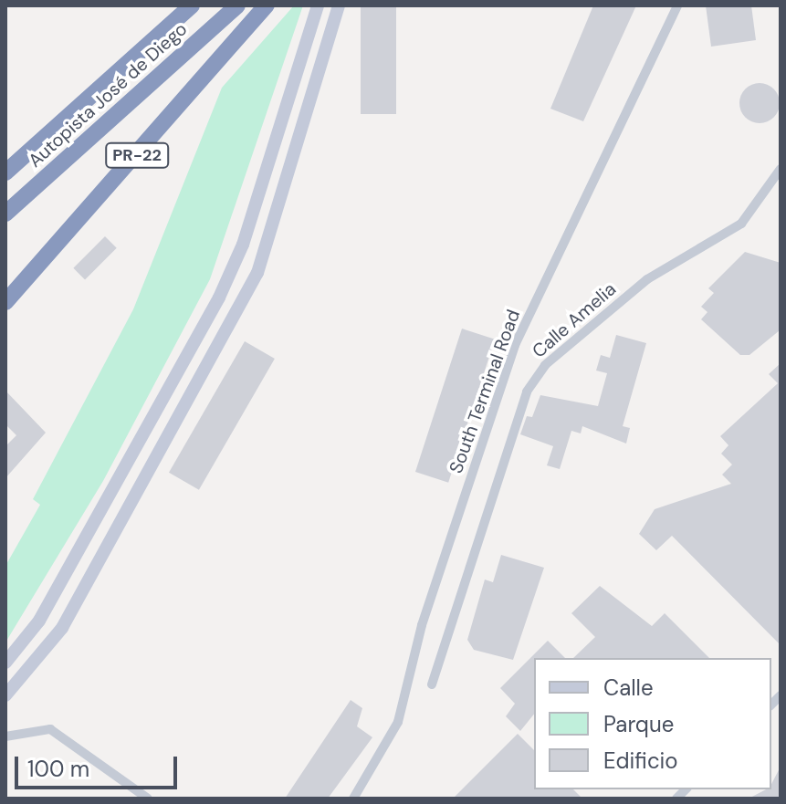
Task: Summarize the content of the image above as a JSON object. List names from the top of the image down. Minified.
{"streets":{"highway":["Autopista José de Diego","PR-22"],"street":["Calle Amelia","South Terminal Road"]},"legend":["Calle","Parque","Edificio"],"scale_bar":"100 m"}
